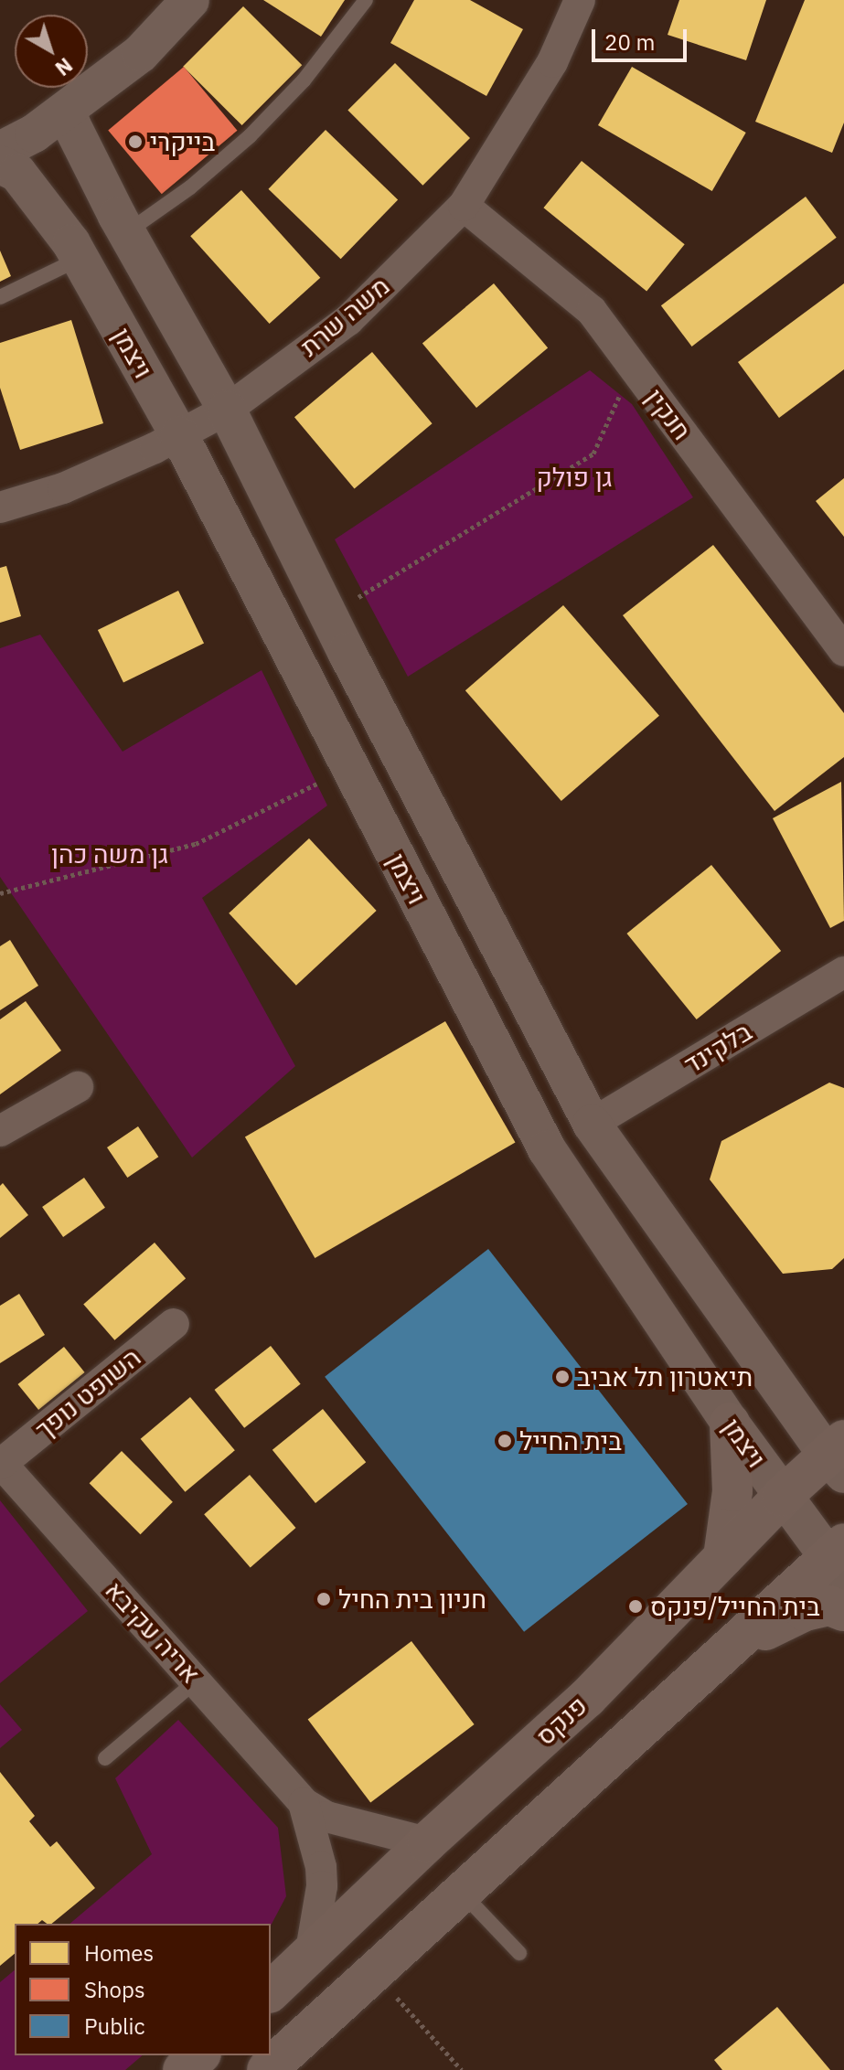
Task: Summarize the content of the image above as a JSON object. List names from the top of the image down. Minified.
{"streets":{"main road":["פנקס"],"street":["משה שרת","ויצמן","חנקין","בלקינד","השופט נופך","אריה עקיבא"]},"crossings":[["משה שרת","ויצמן"],["משה שרת","חנקין"],["ויצמן","בלקינד"],["ויצמן","פנקס"],["השופט נופך","אריה עקיבא"],["אריה עקיבא","פנקס"]],"parks":["גן פולק","גן משה כהן"],"places":["בייקרי","תיאטרון תל אביב","בית החייל","חניון בית החיל","בית החייל/פנקס"],"legend":["Homes","Shops","Public"],"scale_bar":"20 m","north":"bottom right"}
